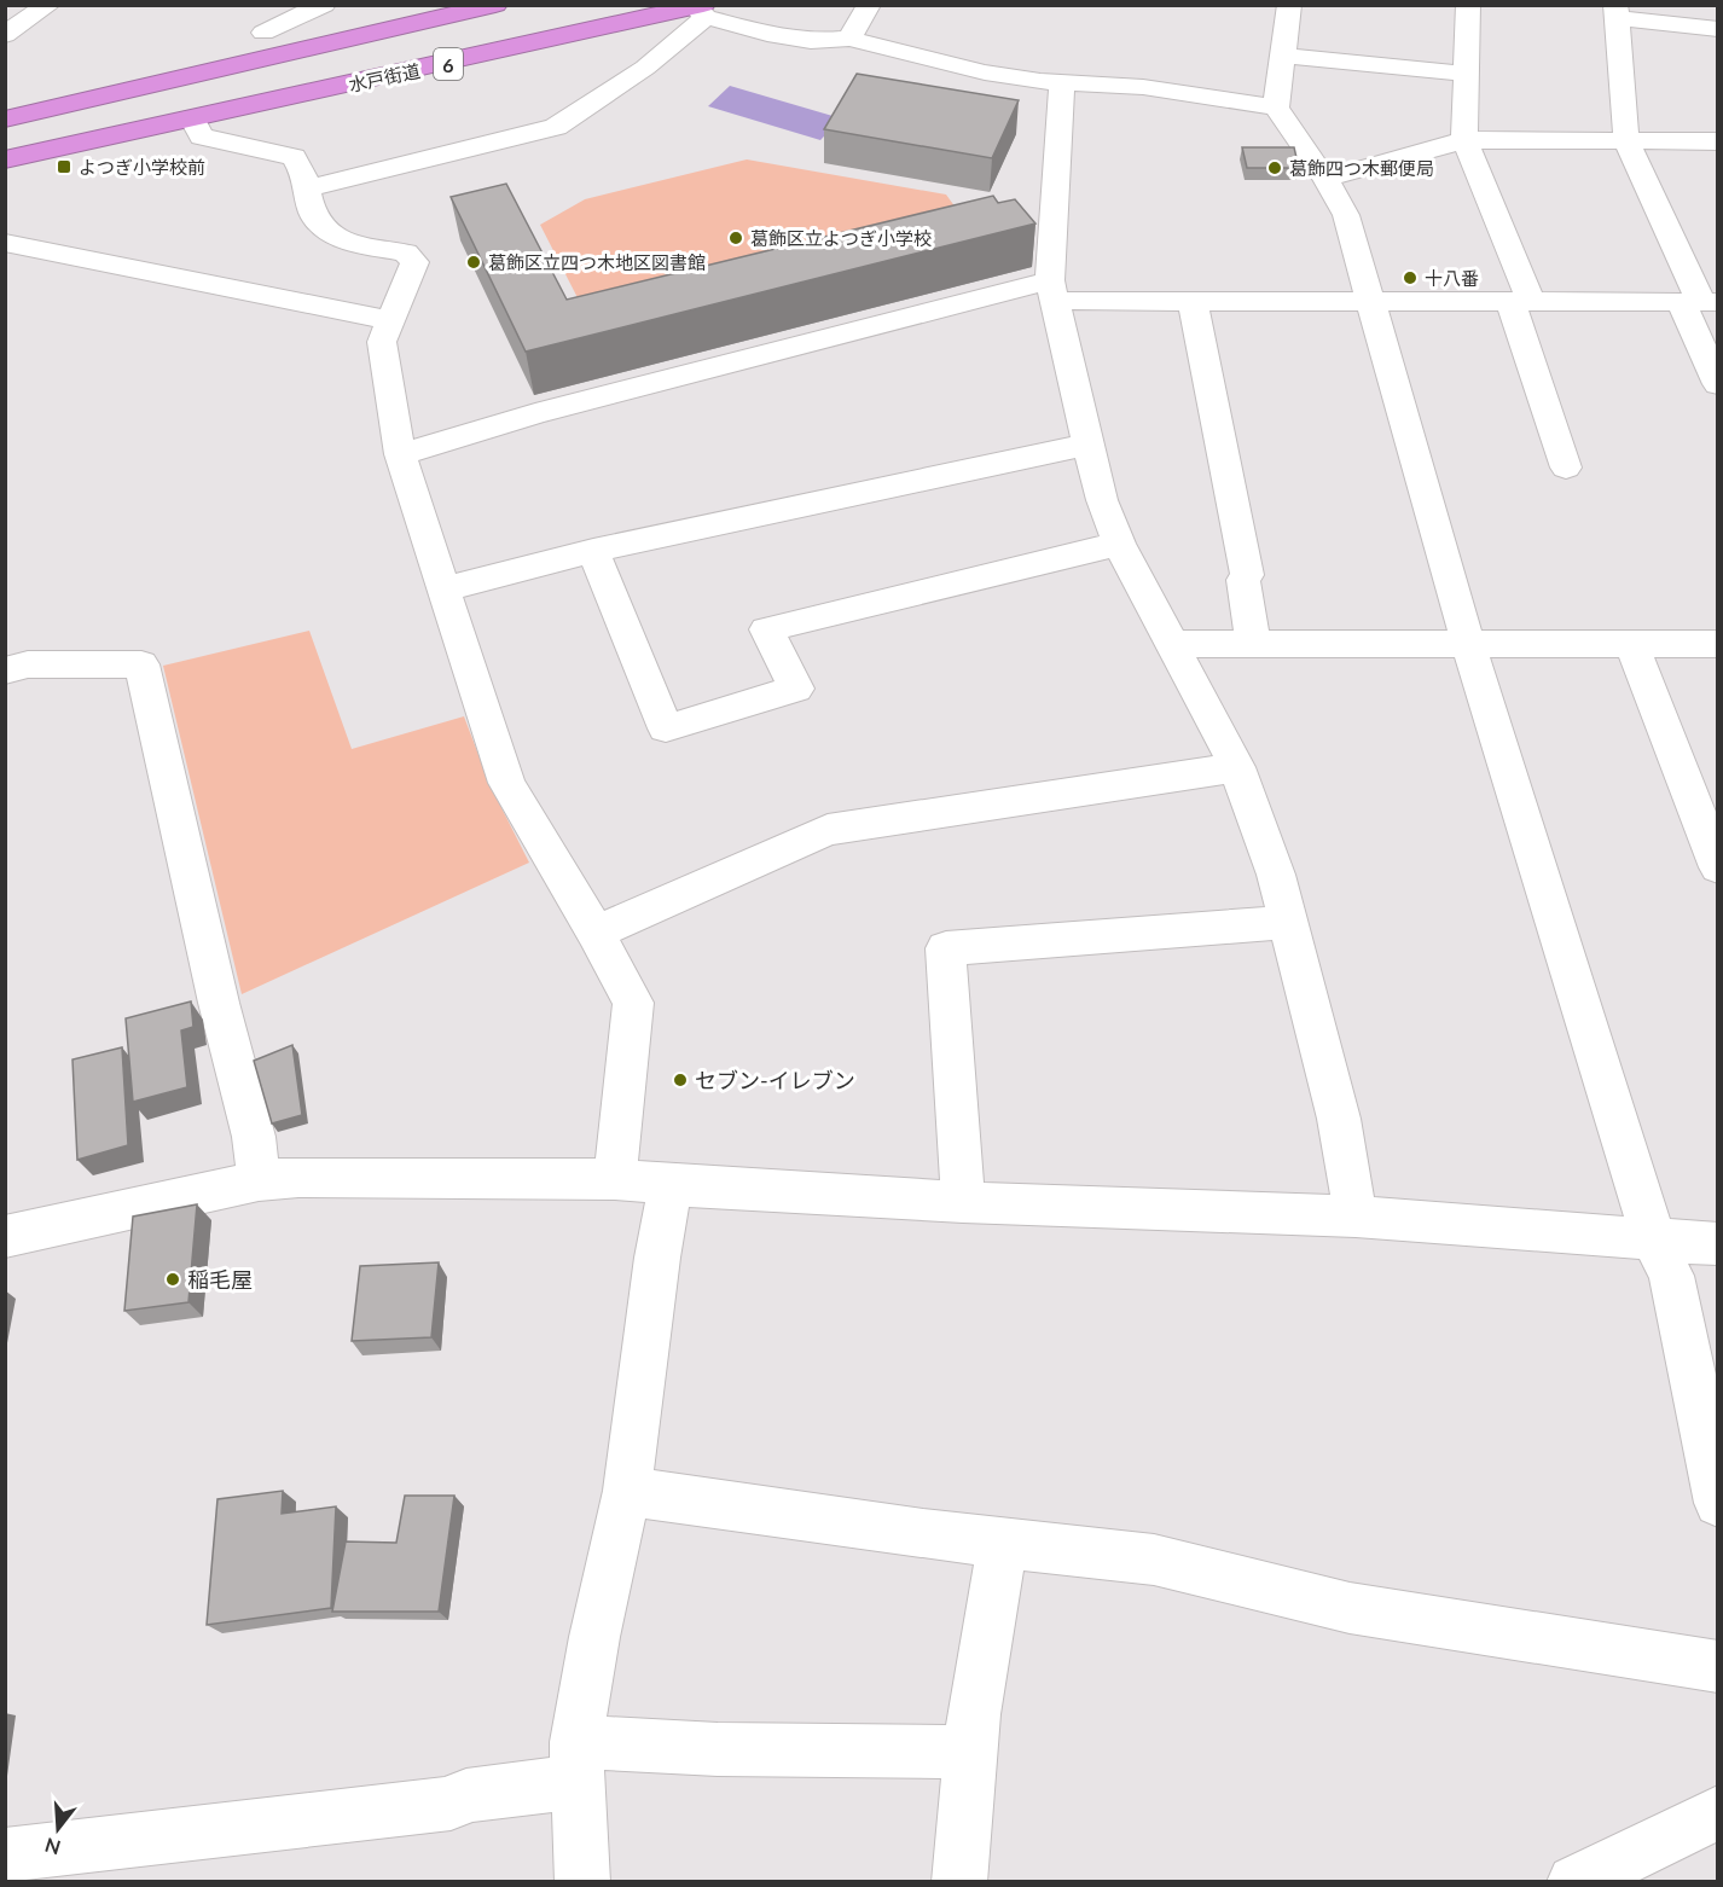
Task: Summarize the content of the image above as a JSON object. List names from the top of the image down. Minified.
{"streets":{"highway":["6","水戸街道"]},"places":{"transit":["よつぎ小学校前"],"other":["葛飾四つ木郵便局","葛飾区立よつぎ小学校","葛飾区立四つ木地区図書館","十八番","セブン-イレブン","稲毛屋"]},"north":"bottom"}
